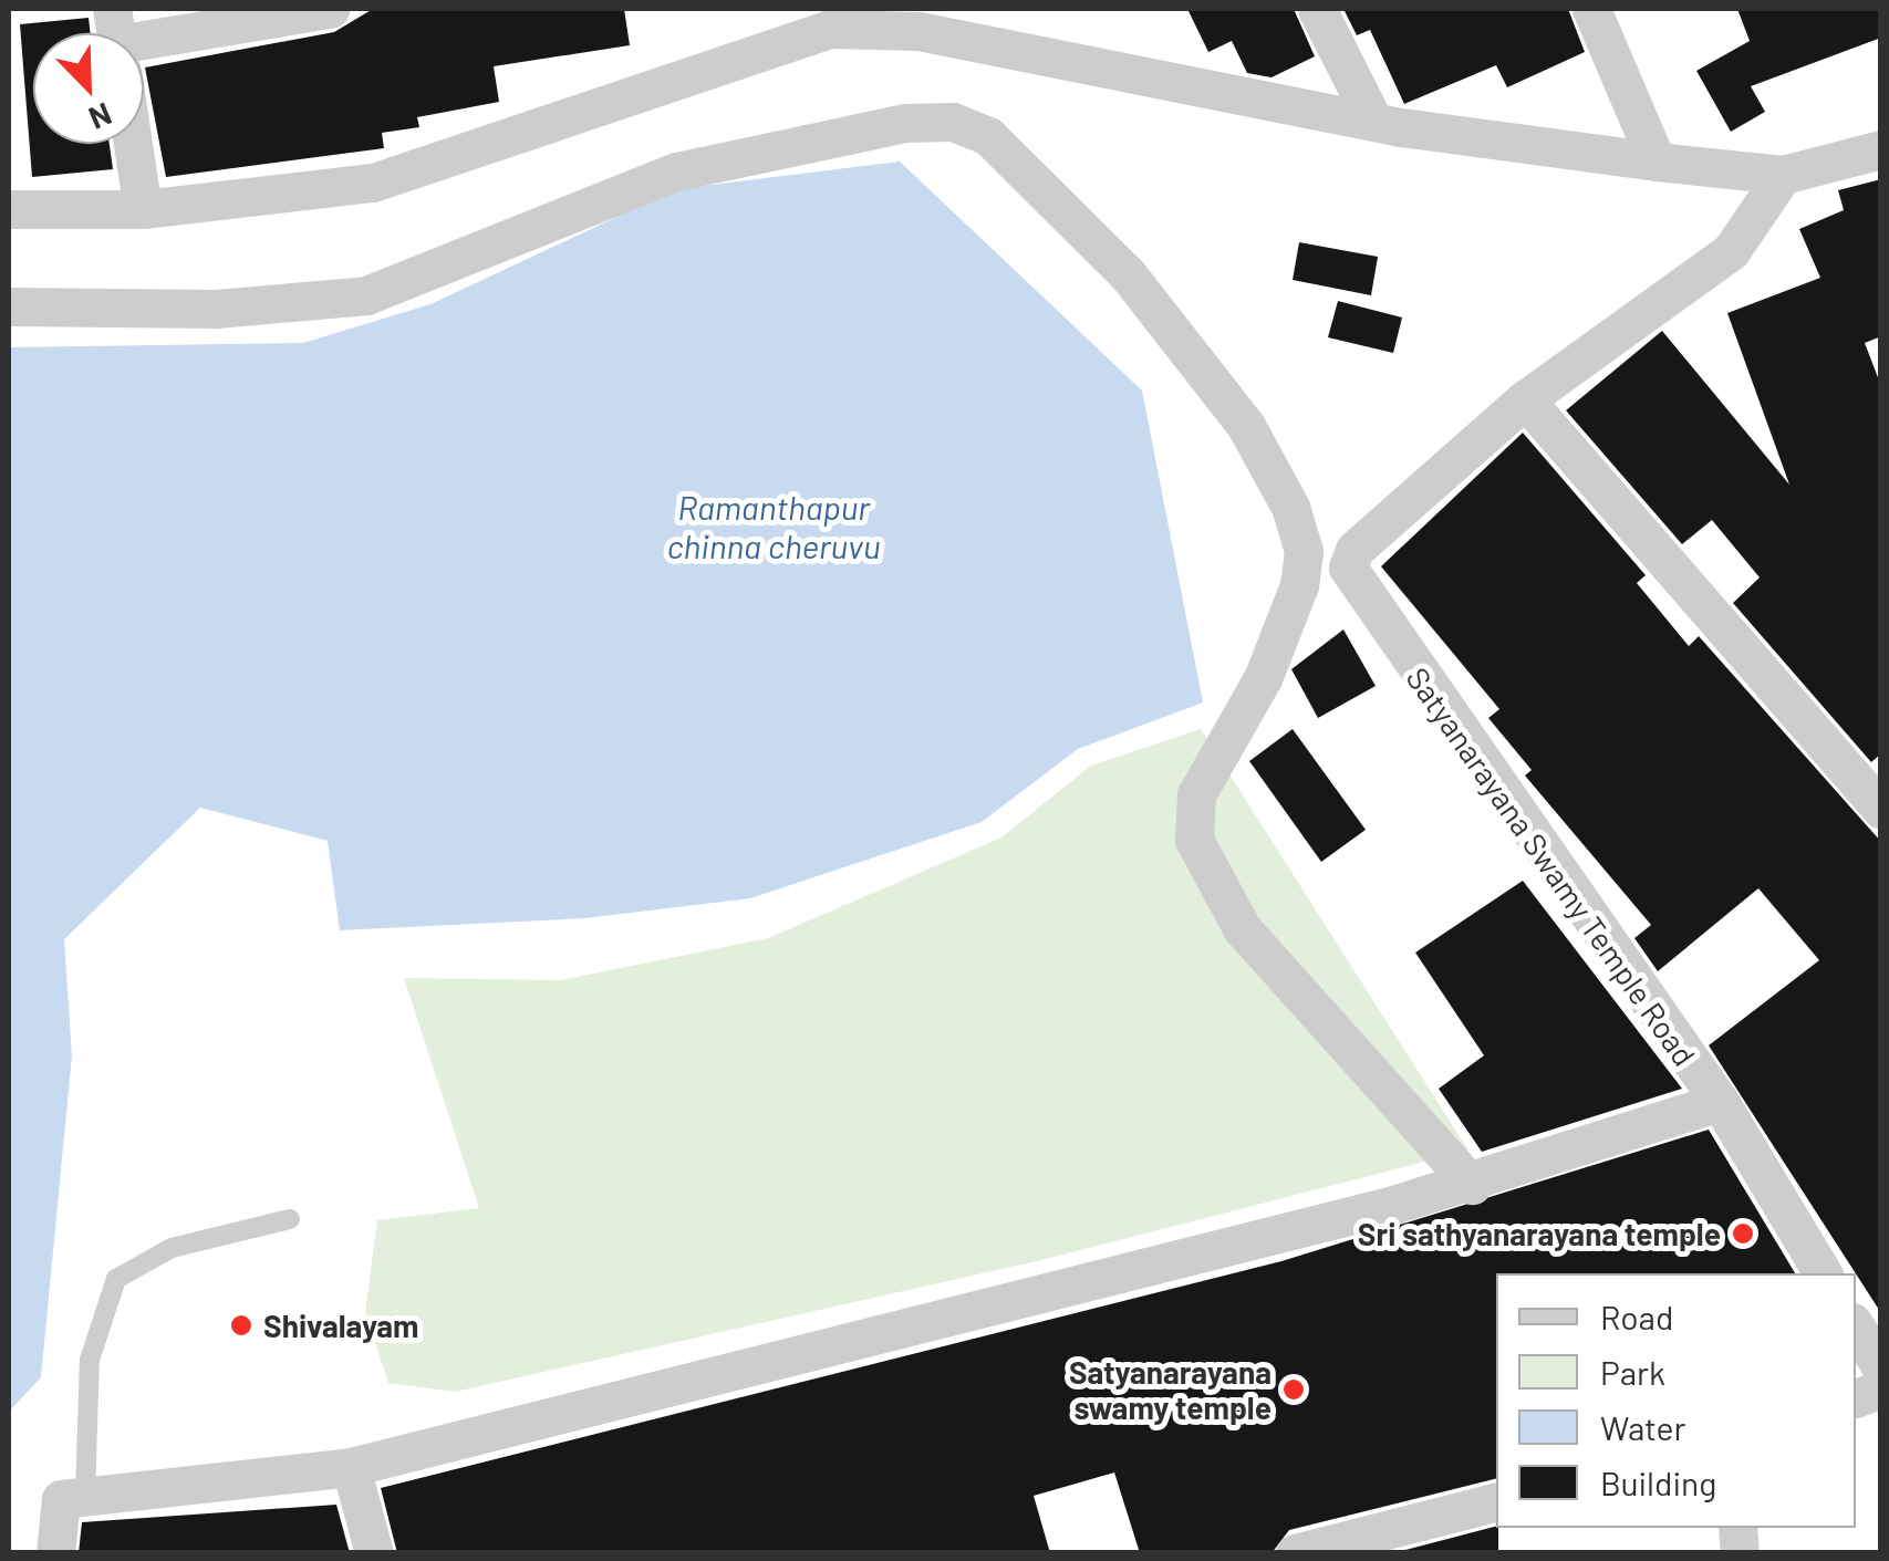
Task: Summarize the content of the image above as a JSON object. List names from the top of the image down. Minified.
{"streets":{"street":["Satyanarayana Swamy Temple Road"]},"water":["Ramanthapur chinna cheruvu"],"places":["Sri sathyanarayana temple","Shivalayam","Satyanarayana swamy temple"],"legend":["Road","Park","Water","Building"],"north":"bottom right"}
